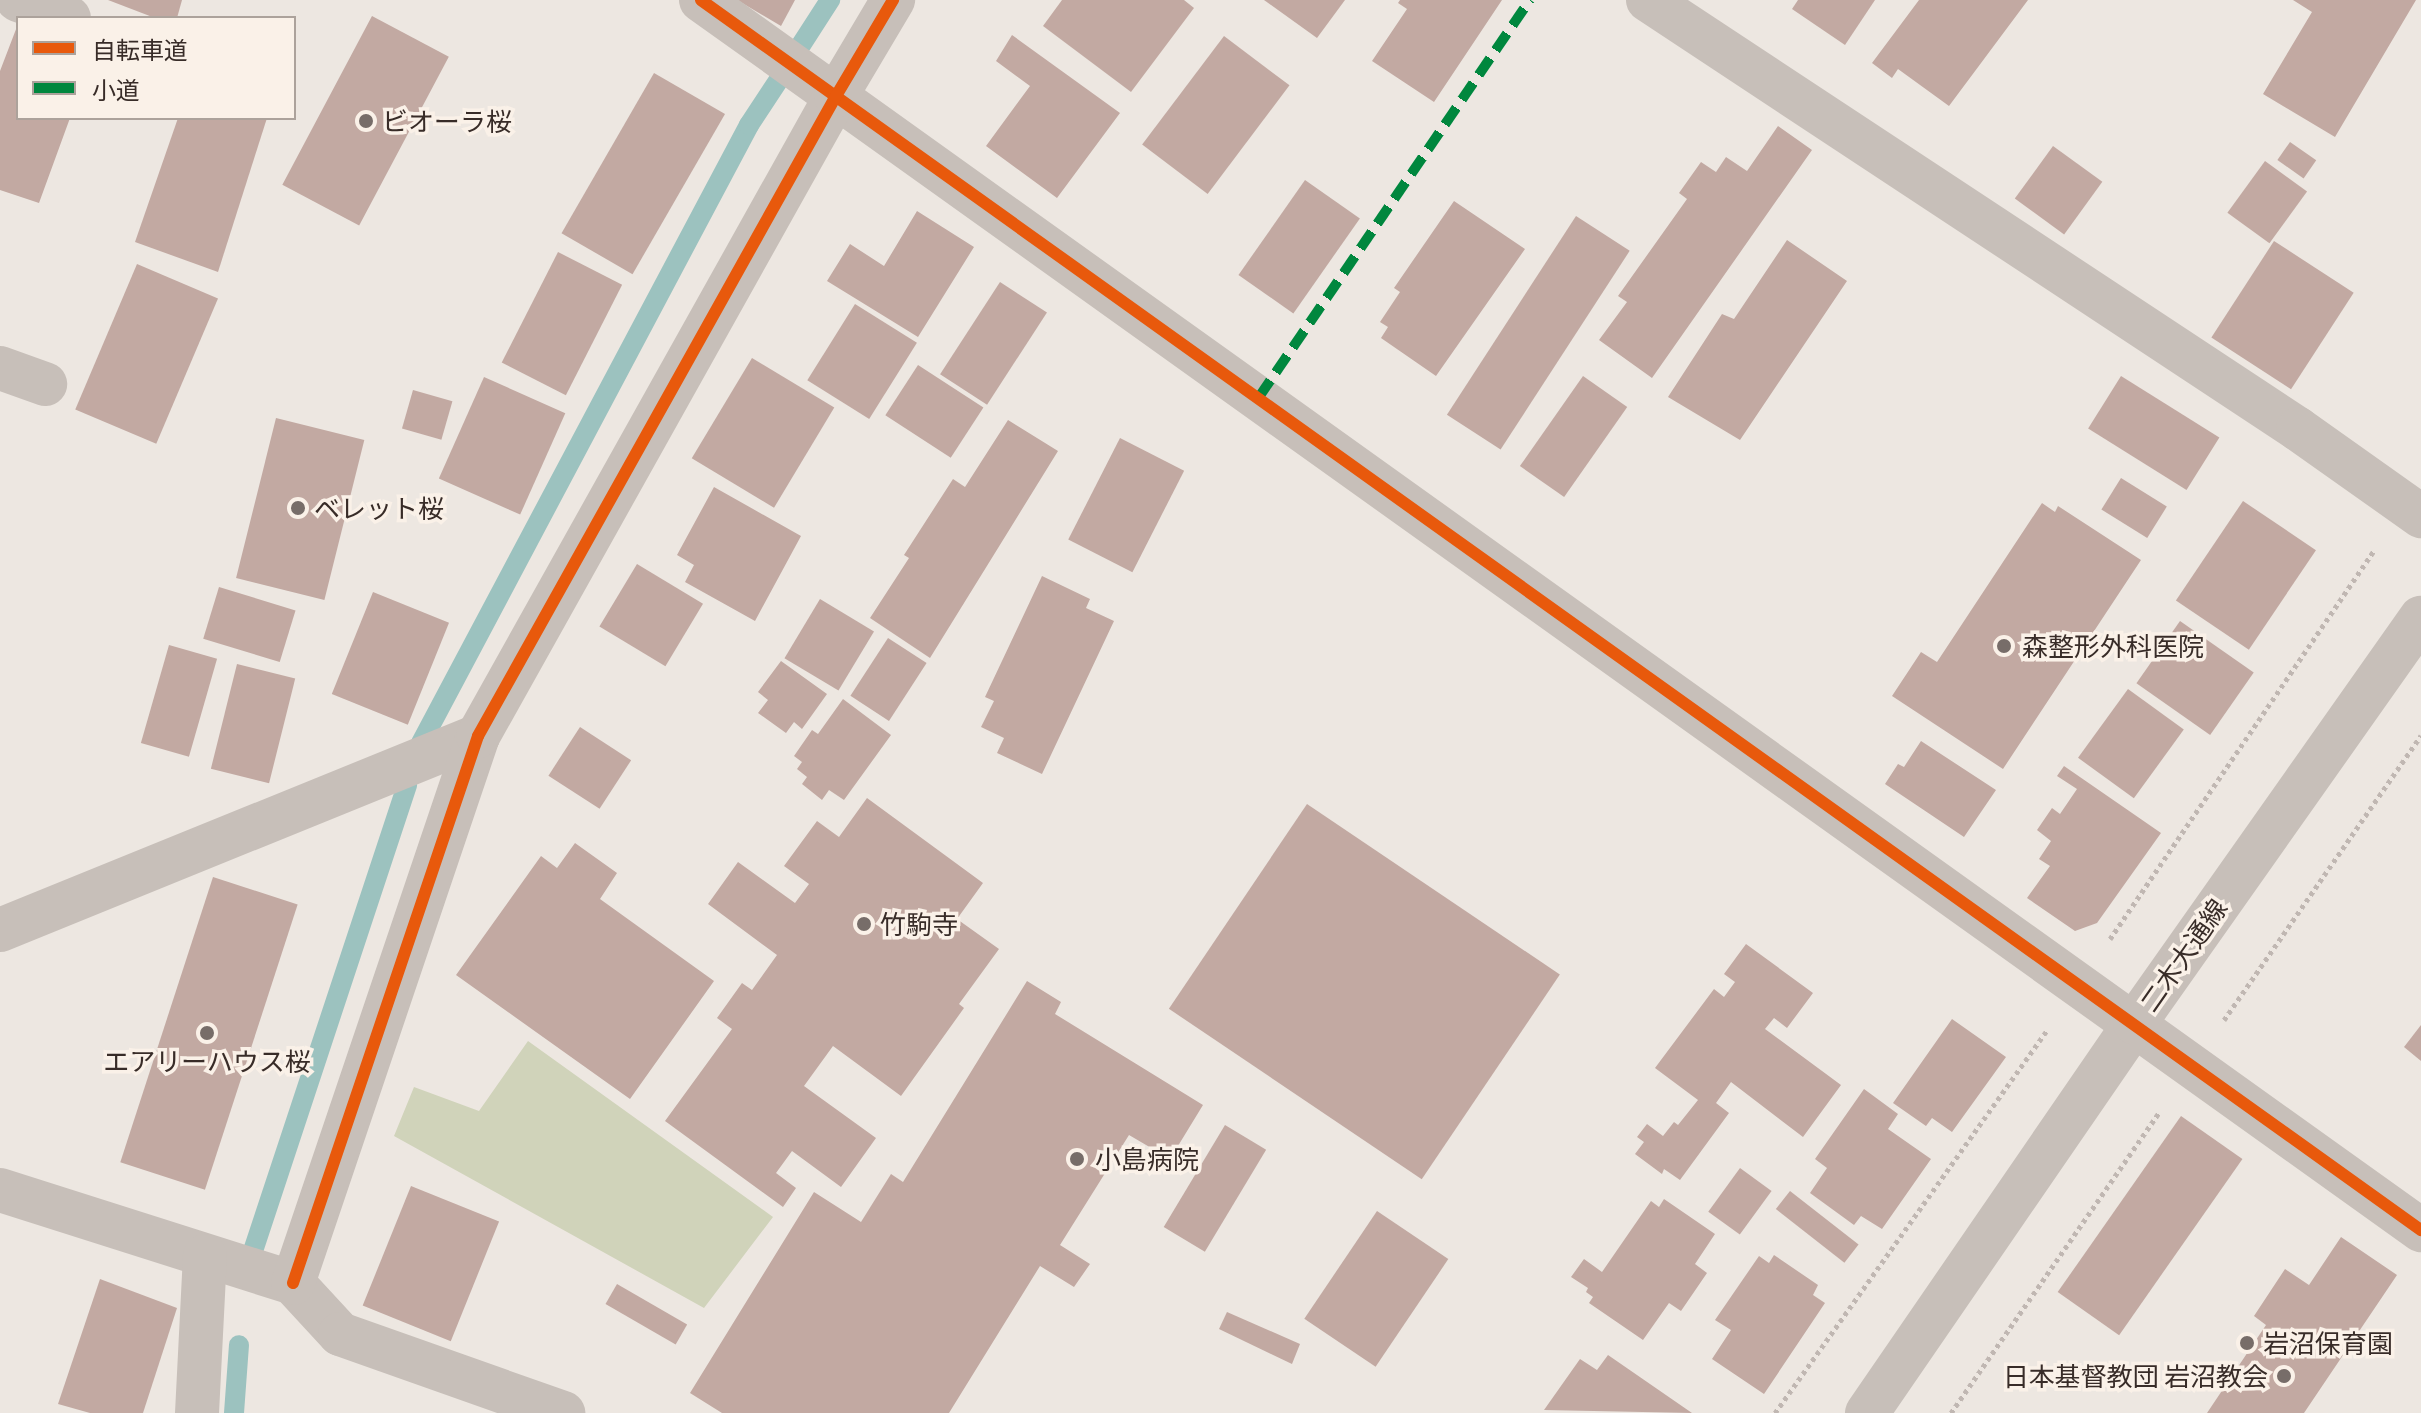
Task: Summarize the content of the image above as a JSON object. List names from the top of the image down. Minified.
{"streets":{"street":["二木大通線"]},"places":["ビオーラ桜","ベレット桜","森整形外科医院","竹駒寺","エアリーハウス桜","小島病院","岩沼保育園","日本基督教団 岩沼教会"],"legend":["自転車道","小道"]}
